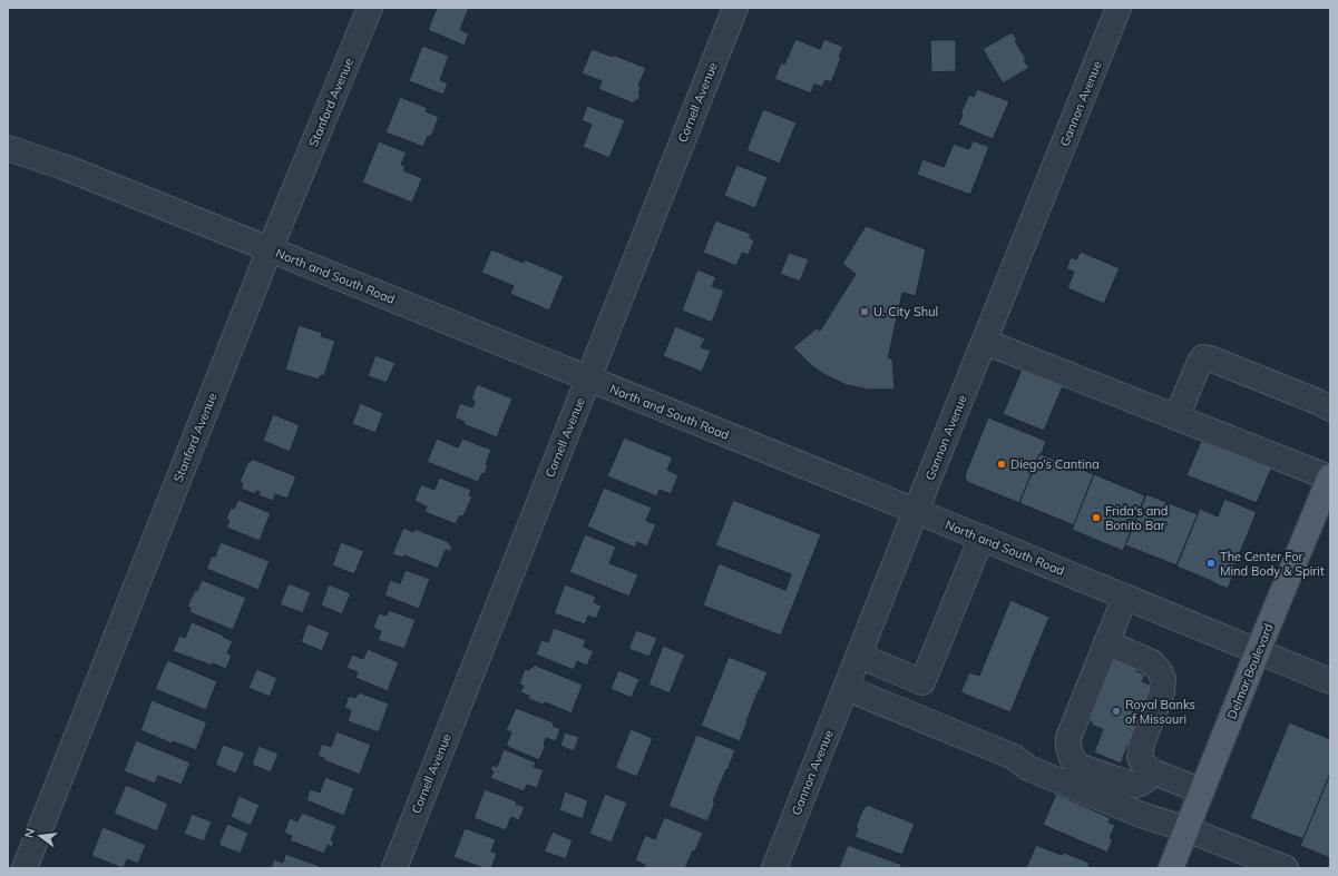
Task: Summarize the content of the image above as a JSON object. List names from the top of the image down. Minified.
{"streets":{"main road":["Delmar Boulevard"],"street":["Stanford Avenue","Cornell Avenue","Gannon Avenue","North and South Road"]},"crossings":[["Stanford Avenue","North and South Road"],["Cornell Avenue","North and South Road"],["Gannon Avenue","North and South Road"],["North and South Road","Delmar Boulevard"]],"places":["U. City Shul","Diego’s Cantina","Frida's and Bonito Bar","The Center For Mind Body & Spirit","Royal Banks of Missouri"],"north":"left"}
